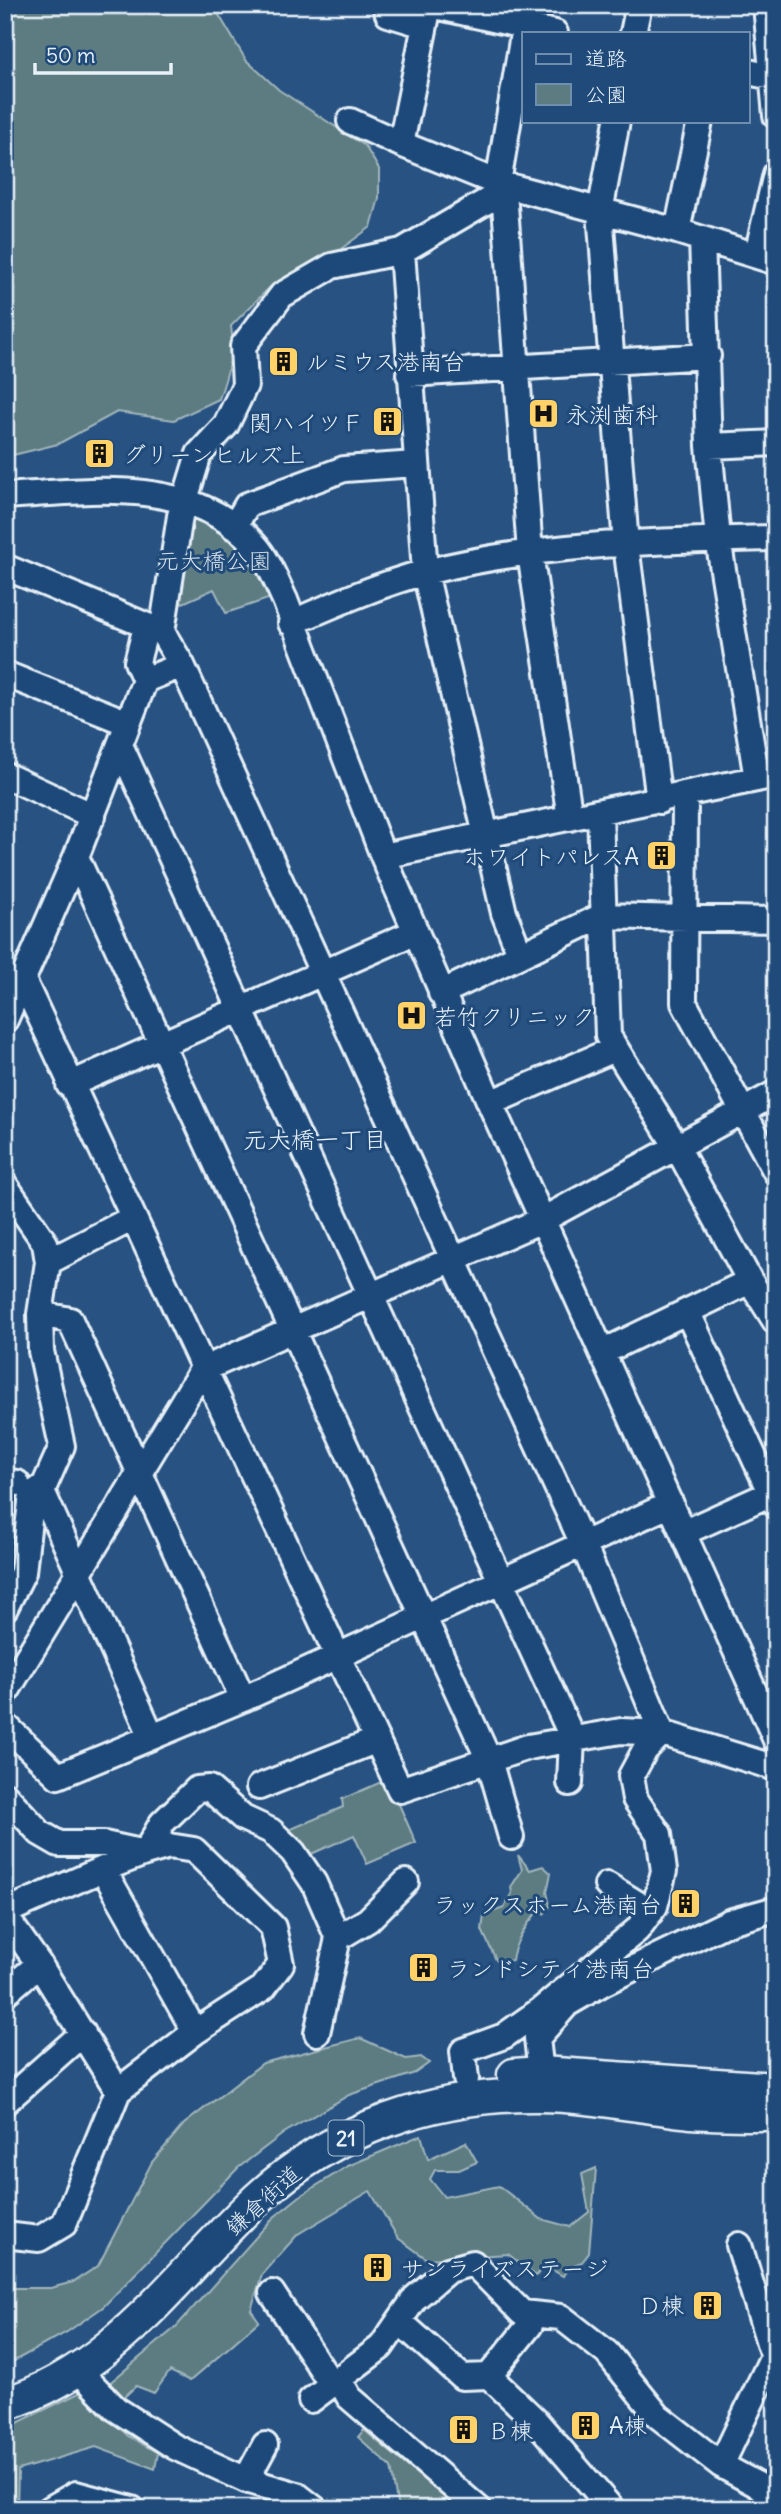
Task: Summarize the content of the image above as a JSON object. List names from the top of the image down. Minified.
{"streets":{"main road":["21","鎌倉街道"]},"districts":["元大橋一丁目"],"parks":["元大橋公園"],"places":{"building":["ルミウス港南台","関ハイツＦ","グリーンヒルズ上","ホワイトパレスA","ラックスホーム港南台","ランドシティ港南台","サンライズステージ","Ｄ棟","A棟","Ｂ棟"],"hospital":["永渕歯科","若竹クリニック"]},"legend":["道路","公園"],"scale_bar":"50 m"}
